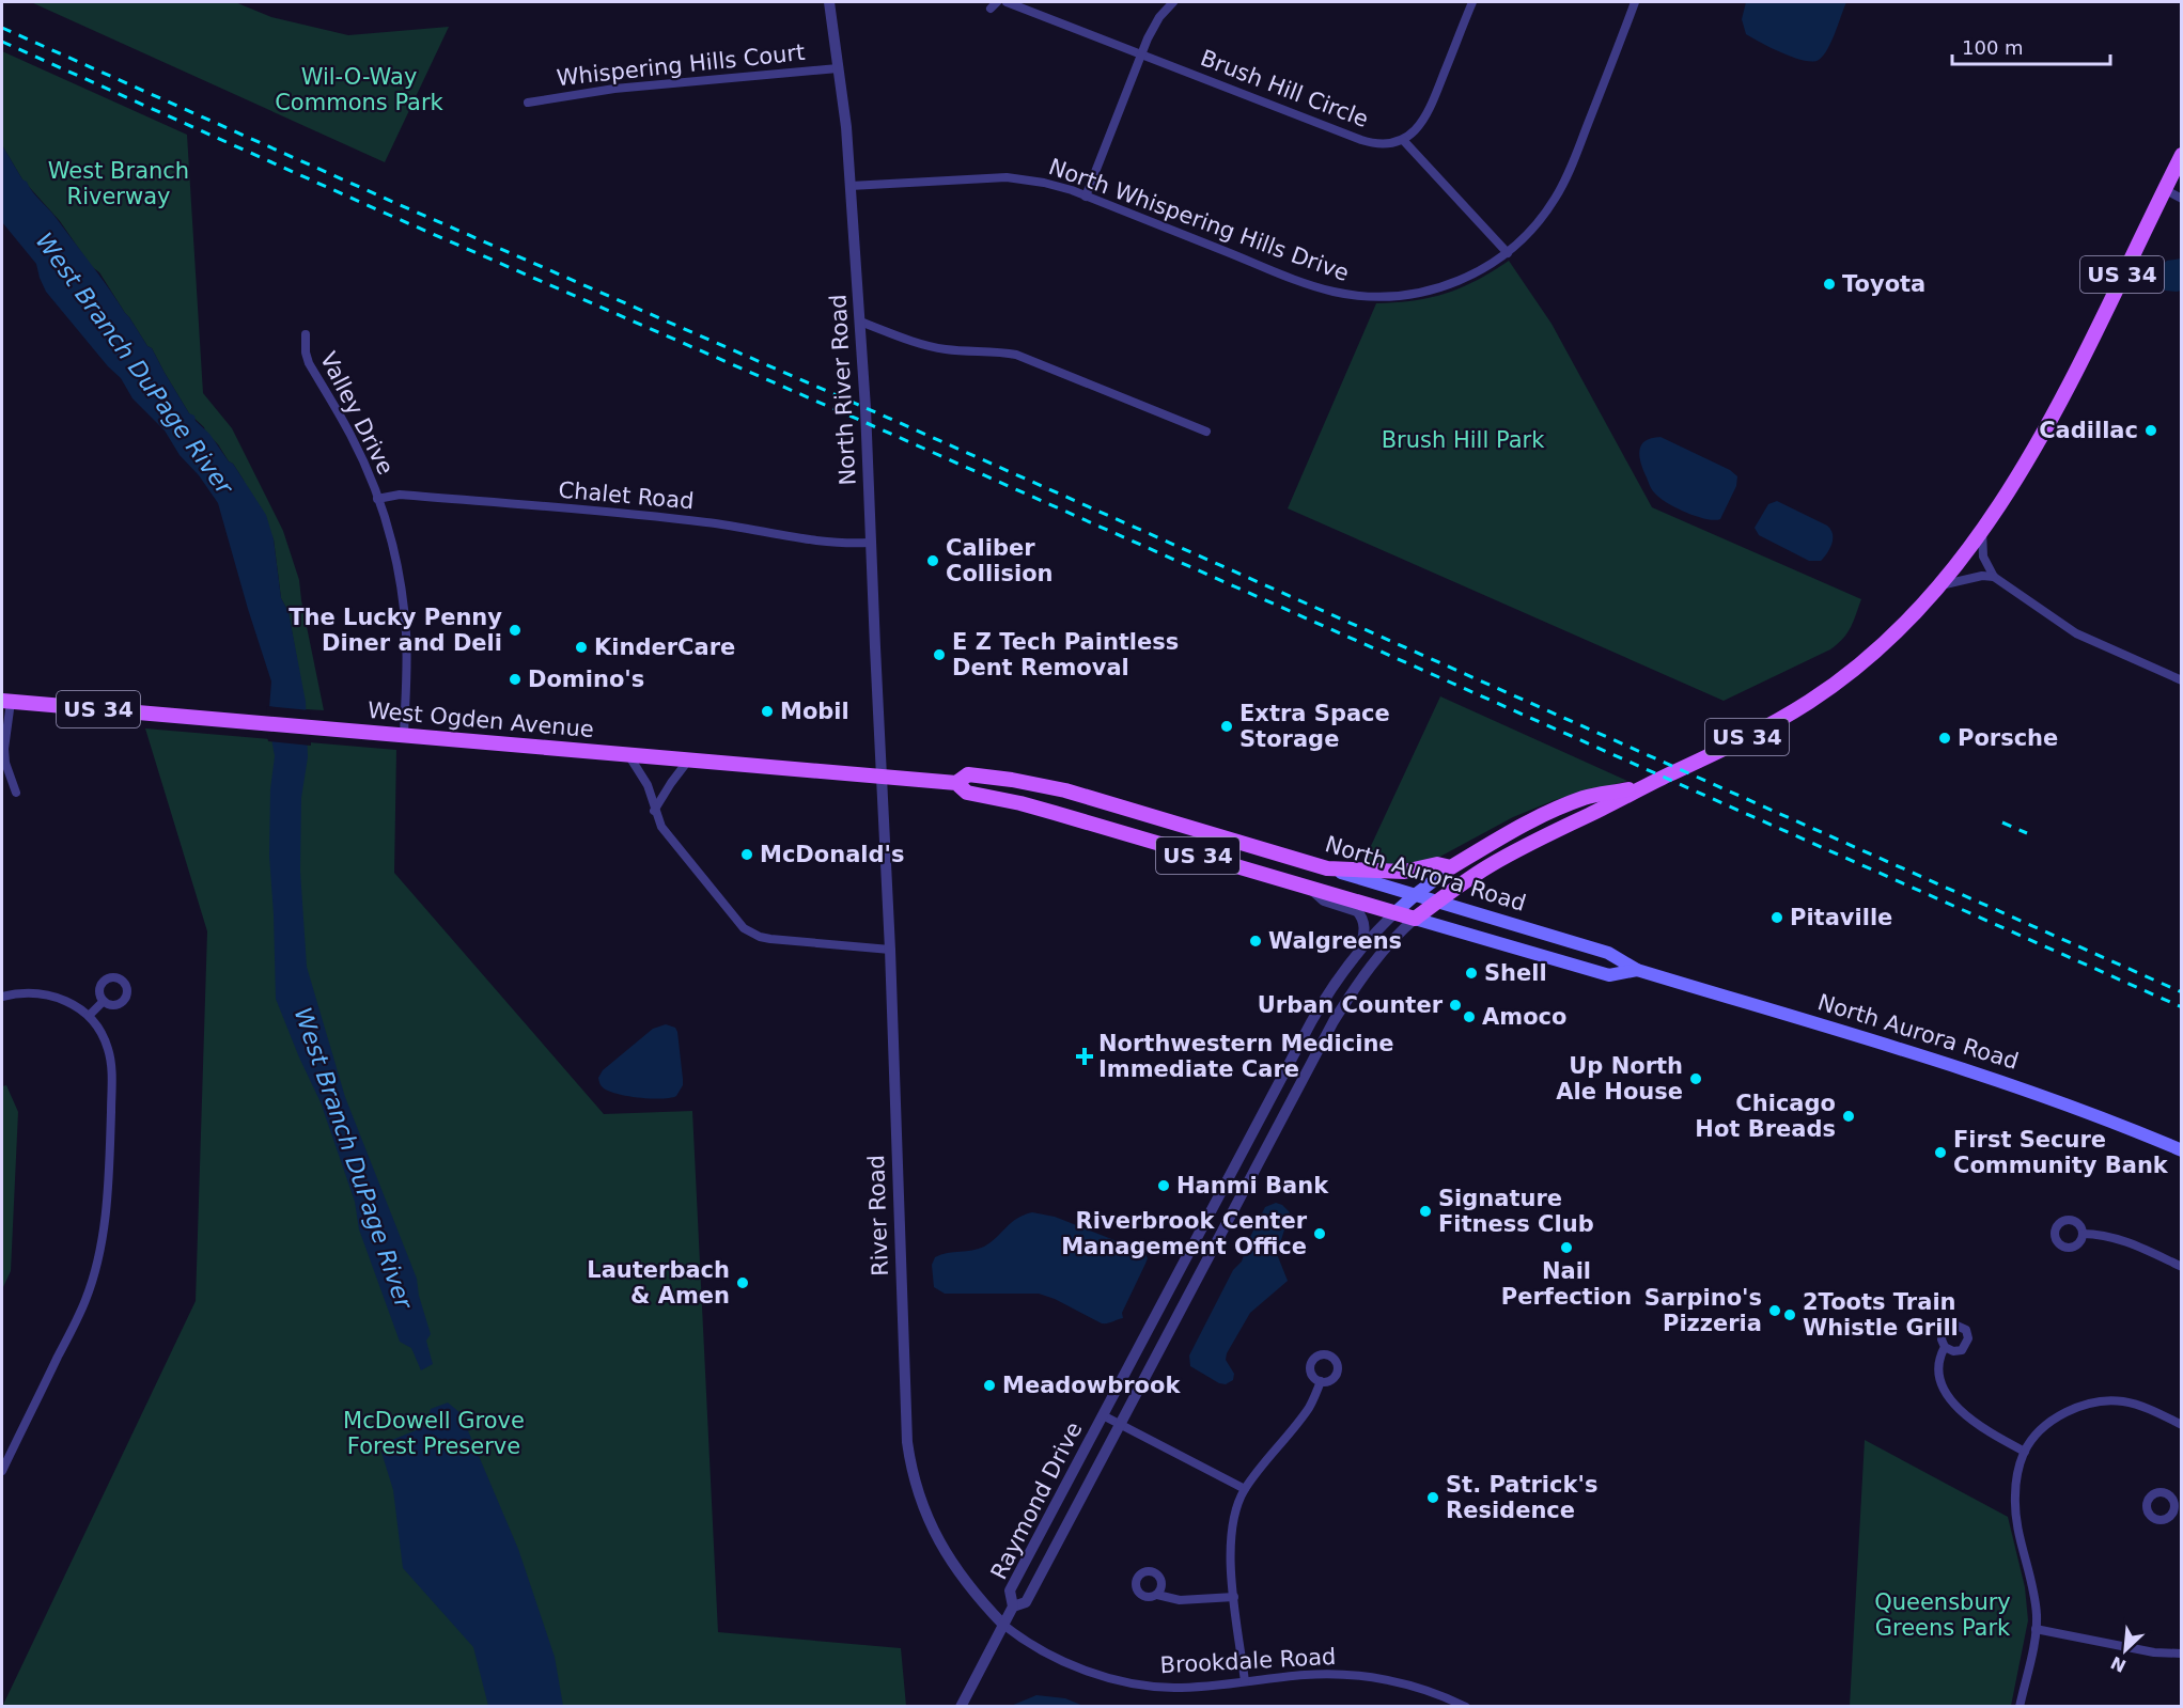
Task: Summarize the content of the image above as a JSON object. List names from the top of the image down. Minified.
{"streets":{"main road":["US 34","West Ogden Avenue","North Aurora Road","Raymond Drive"],"street":["Whispering Hills Court","Brush Hill Circle","North Whispering Hills Drive","North River Road","Valley Drive","Chalet Road","River Road","Brookdale Road"]},"crossings":[["Whispering Hills Court","North River Road"],["North Whispering Hills Drive","North River Road"],["US 34","West Ogden Avenue"],["US 34","North Aurora Road"],["US 34","Raymond Drive"],["North River Road","Chalet Road"],["North River Road","West Ogden Avenue"],["North River Road","River Road"],["Valley Drive","Chalet Road"],["Valley Drive","West Ogden Avenue"],["West Ogden Avenue","North Aurora Road"],["West Ogden Avenue","River Road"],["West Ogden Avenue","Raymond Drive"],["North Aurora Road","Raymond Drive"],["River Road","Raymond Drive"],["River Road","Brookdale Road"],["Raymond Drive","Brookdale Road"]],"water":["West Branch DuPage River"],"parks":["Wil-O-Way Commons Park","West Branch Riverway","Brush Hill Park","McDowell Grove Forest Preserve","Queensbury Greens Park"],"places":{"other":["Toyota","Cadillac","Caliber Collision","The Lucky Penny Diner and Deli","KinderCare","E Z Tech Paintless Dent Removal","Domino's","Mobil","Extra Space Storage","Porsche","McDonald's","Pitaville","Walgreens","Shell","Urban Counter","Amoco","Up North Ale House","Chicago Hot Breads","First Secure Community Bank","Hanmi Bank","Signature Fitness Club","Riverbrook Center Management Office","Nail Perfection","Lauterbach & Amen","Sarpino's Pizzeria","2Toots Train Whistle Grill","Meadowbrook","St. Patrick's Residence"],"health":["Northwestern Medicine Immediate Care"]},"scale_bar":"100 m","north":"bottom left"}
